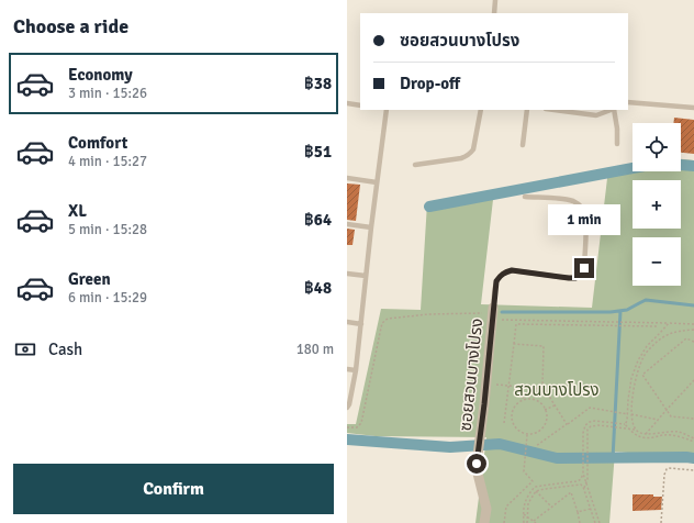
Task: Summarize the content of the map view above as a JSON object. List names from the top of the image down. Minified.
{"streets":{"street":["ซอยสวนบางโปรง"]},"parks":["สวนบางโปรง"],"page":{"heading":"Choose a ride","banner":["ซอยสวนบางโปรง","Drop-off"],"list":[{"name":"Economy","note":"3 min · 15:26","value":"฿38"},{"name":"Comfort","note":"4 min · 15:27","value":"฿51"},{"name":"XL","note":"5 min · 15:28","value":"฿64"},{"name":"Green","note":"6 min · 15:29","value":"฿48"}],"map_buttons":["+","−"],"bubble":"1 min","pay":["Cash","180 m"],"buttons":"Confirm"}}
